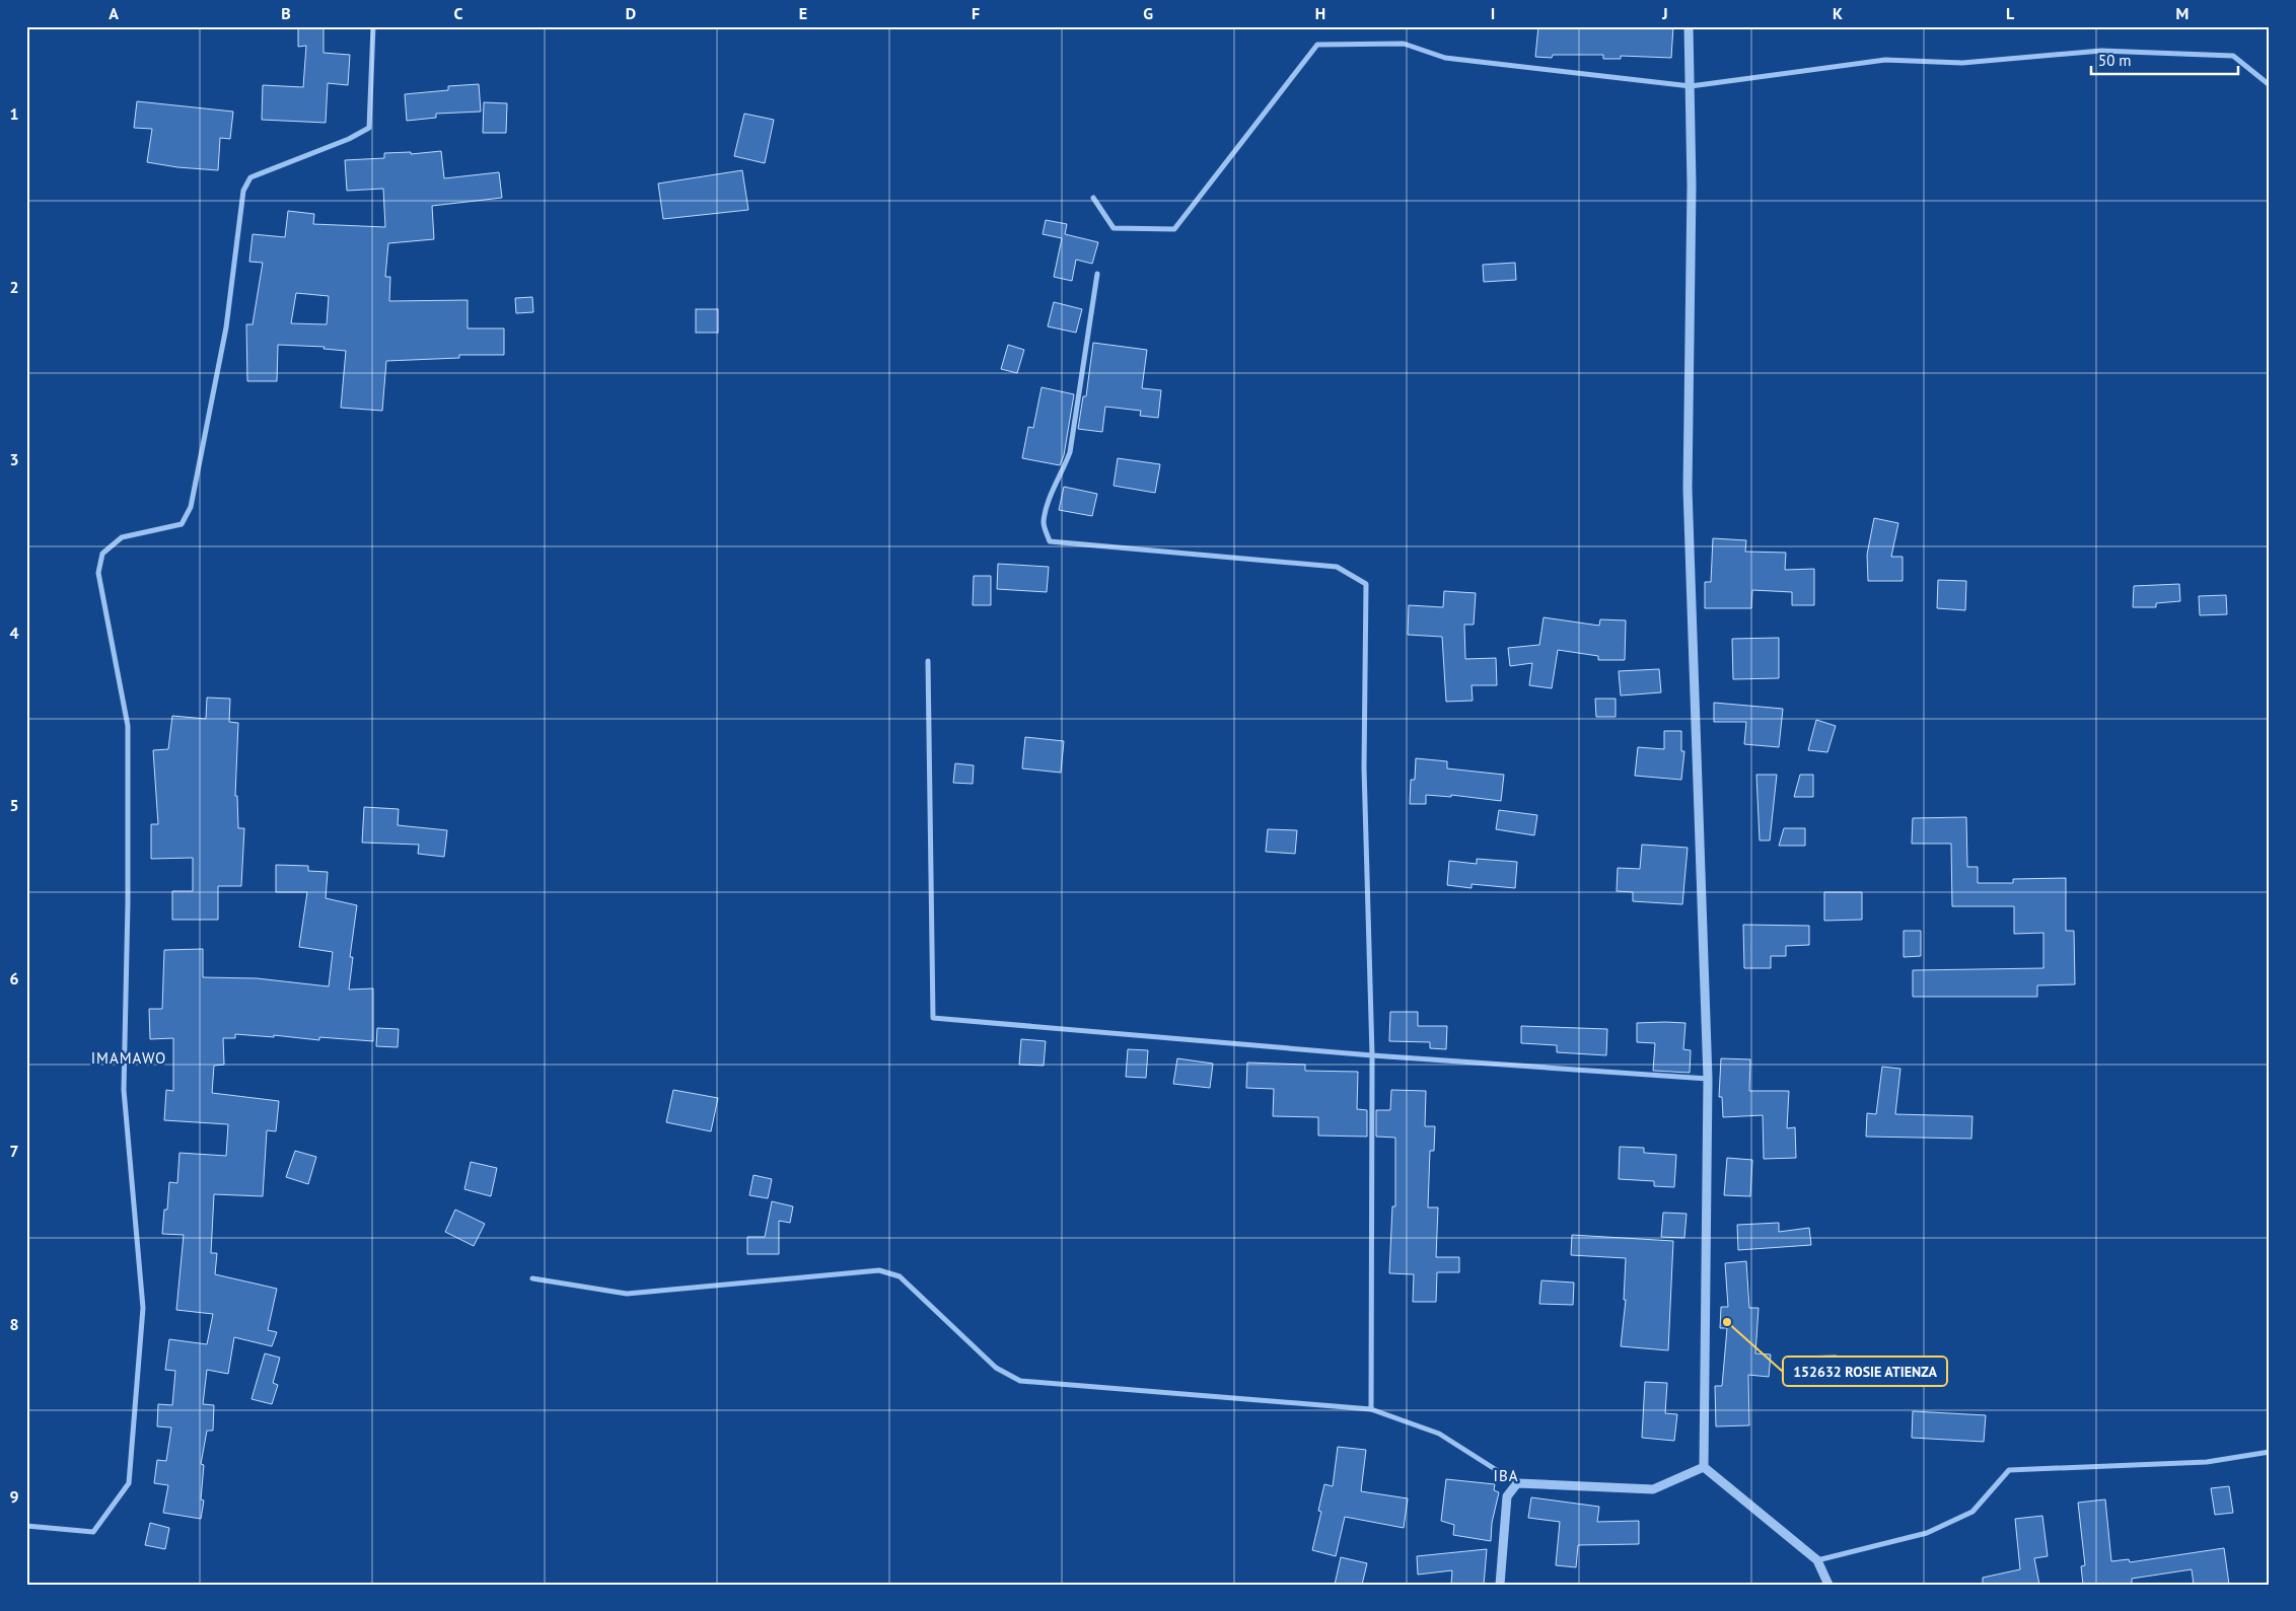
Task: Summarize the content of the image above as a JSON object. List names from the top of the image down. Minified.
{"districts":["IMAMAWO","IBA"],"places":["152632 ROSIE ATIENZA"],"scale_bar":"50 m","grid":{"columns":["A","B","C","D","E","F","G","H","I","J","K","L","M"],"rows":["1","2","3","4","5","6","7","8","9"]}}
